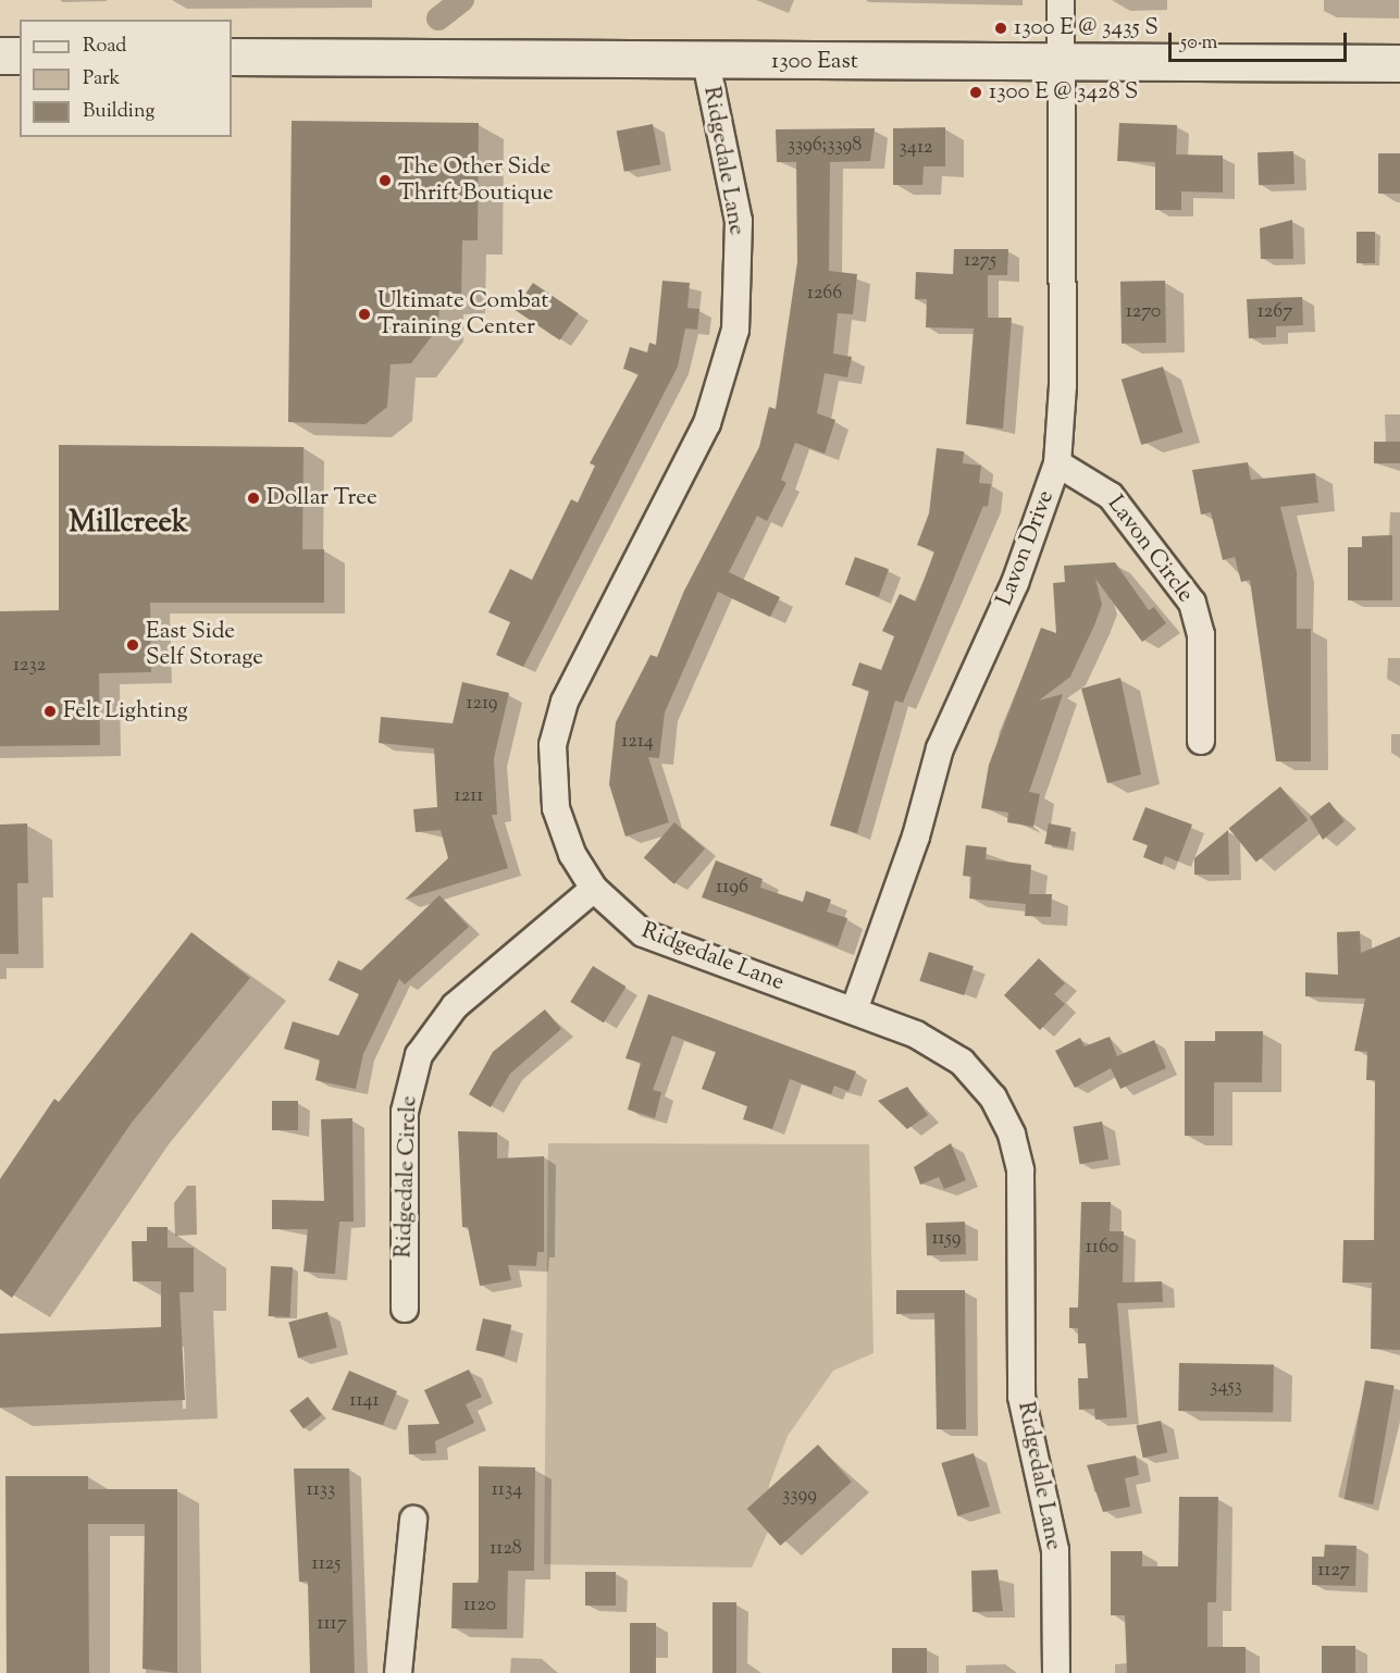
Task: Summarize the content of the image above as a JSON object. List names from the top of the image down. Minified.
{"streets":{"main road":["1300 East"],"street":["Ridgedale Lane","Lavon Drive","Lavon Circle","Ridgedale Circle"]},"crossings":[["1300 East","Ridgedale Lane"],["1300 East","Lavon Drive"],["Ridgedale Lane","Lavon Drive"],["Ridgedale Lane","Ridgedale Circle"],["Lavon Drive","Lavon Circle"]],"districts":["Millcreek"],"places":["1300 E @ 3435 S","1300 E @ 3428 S","The Other Side Thrift Boutique","Ultimate Combat Training Center","Dollar Tree","East Side Self Storage","Felt Lighting"],"house_numbers":["3396;3398","3412","1275","1266","1270","1267","1232","1219","1214","1211","1196","1159","1160","3453","1141","1133","1134","3399","1128","1125","1127","1120","1117"],"legend":["Road","Park","Building"],"scale_bar":"50 m"}
